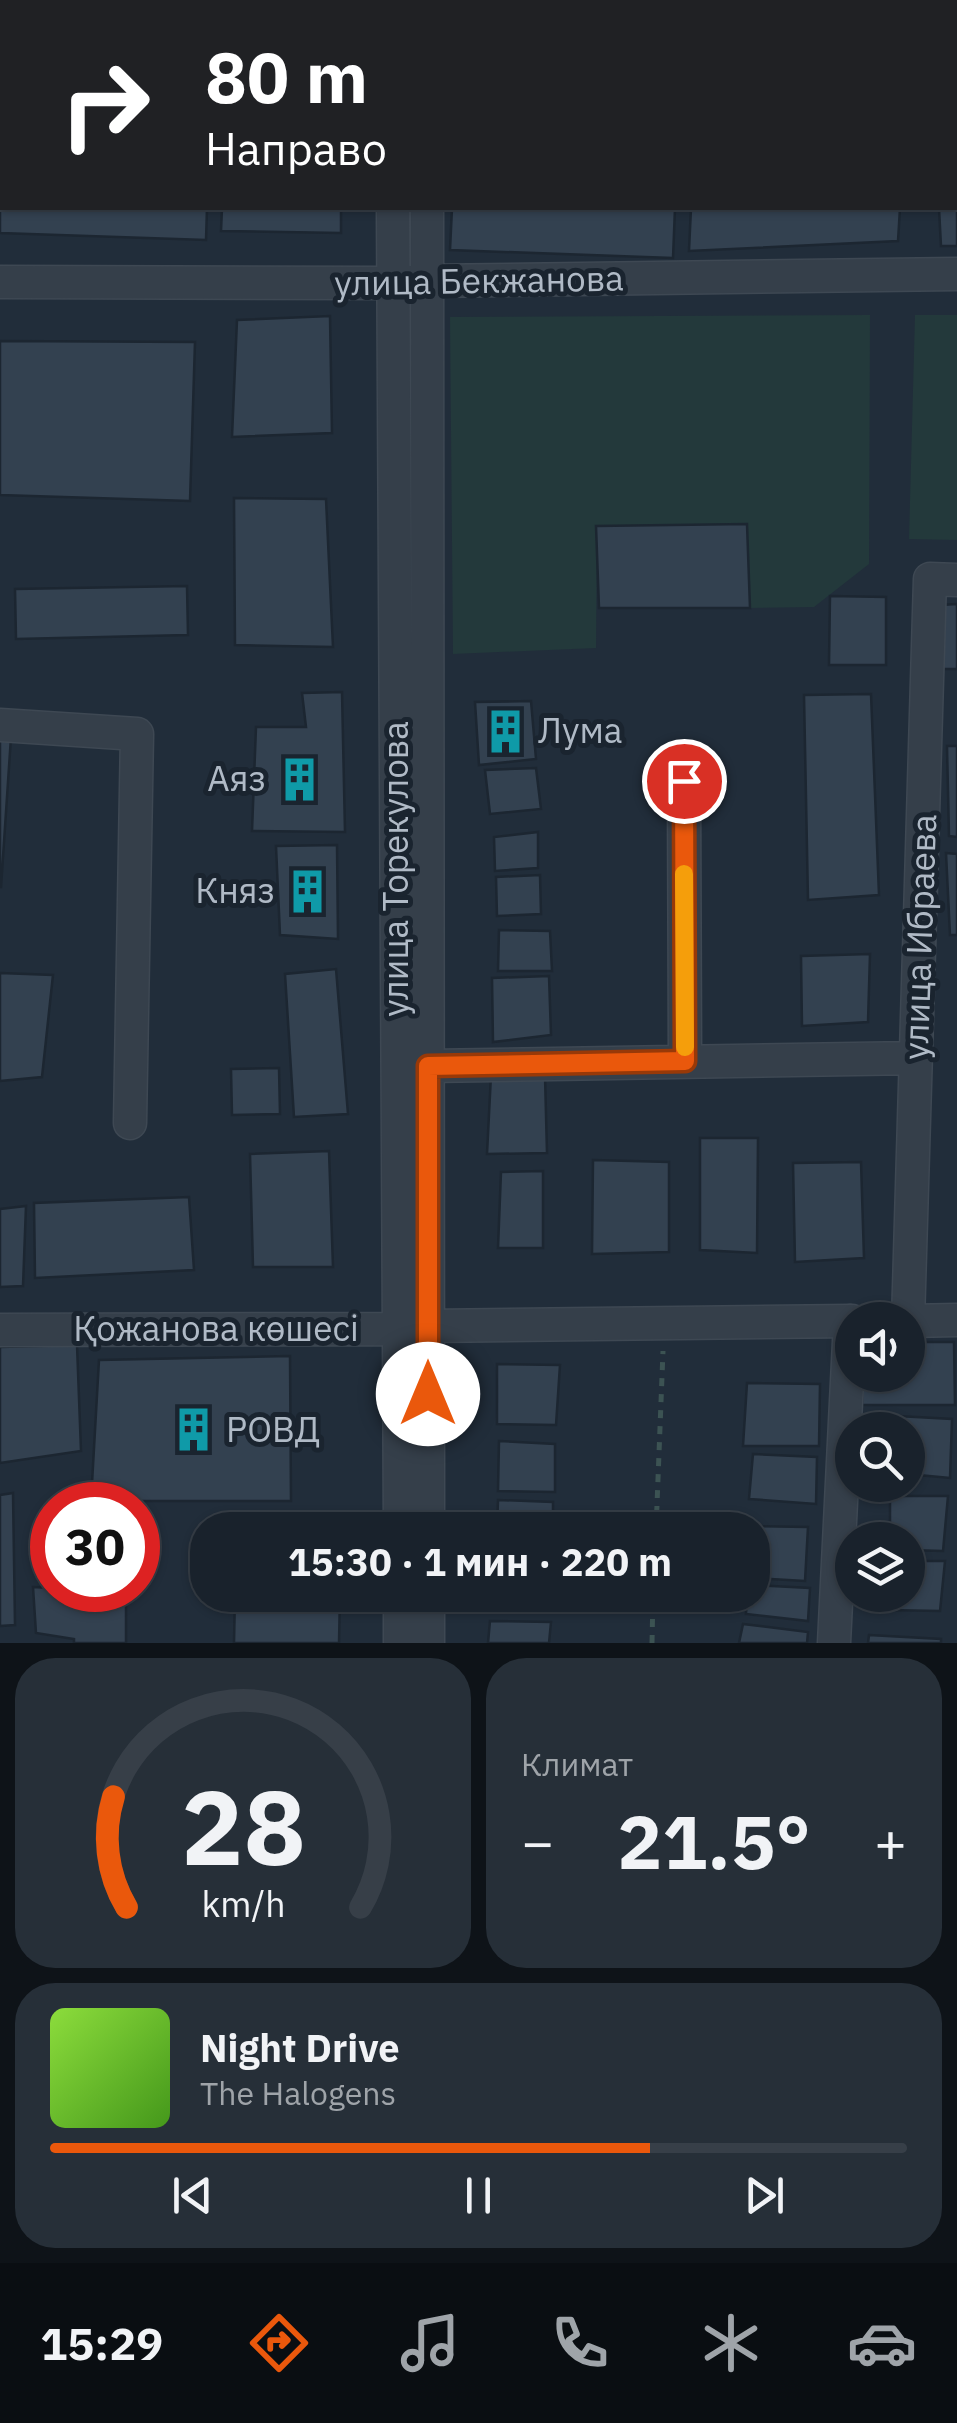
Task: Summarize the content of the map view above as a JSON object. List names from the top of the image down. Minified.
{"streets":{"street":["улица Бекжанова","улица Торекулова","улица Ибраева","Қожанова көшесі"]},"crossings":[["улица Бекжанова","улица Торекулова"],["улица Торекулова","Қожанова көшесі"]],"places":{"building":["Лума","Аяз","Княз","РОВД"]},"page":{"turn":["80 m","Направо"],"limit":"30","trip":"15:30 · 1 мин · 220 m","tile":"Климат","heat":["−","21.5°","+"],"song":["Night Drive","The Halogens"],"tabs":"15:29","gauge":["28","km/h"]}}
